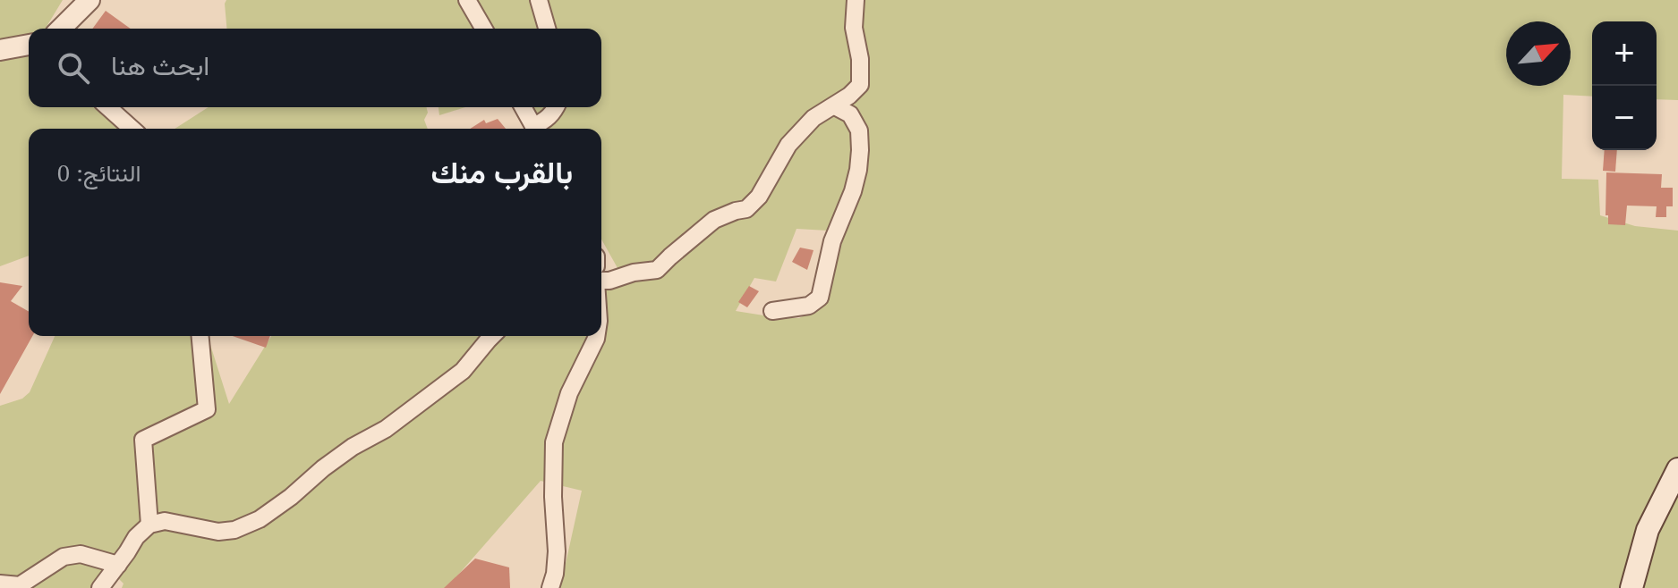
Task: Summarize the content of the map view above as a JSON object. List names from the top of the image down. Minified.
{"north":"top right","page":{"map_buttons":["+","−"],"search":"ابحث هنا","heading":["بالقرب منك","النتائج: 0"]}}
